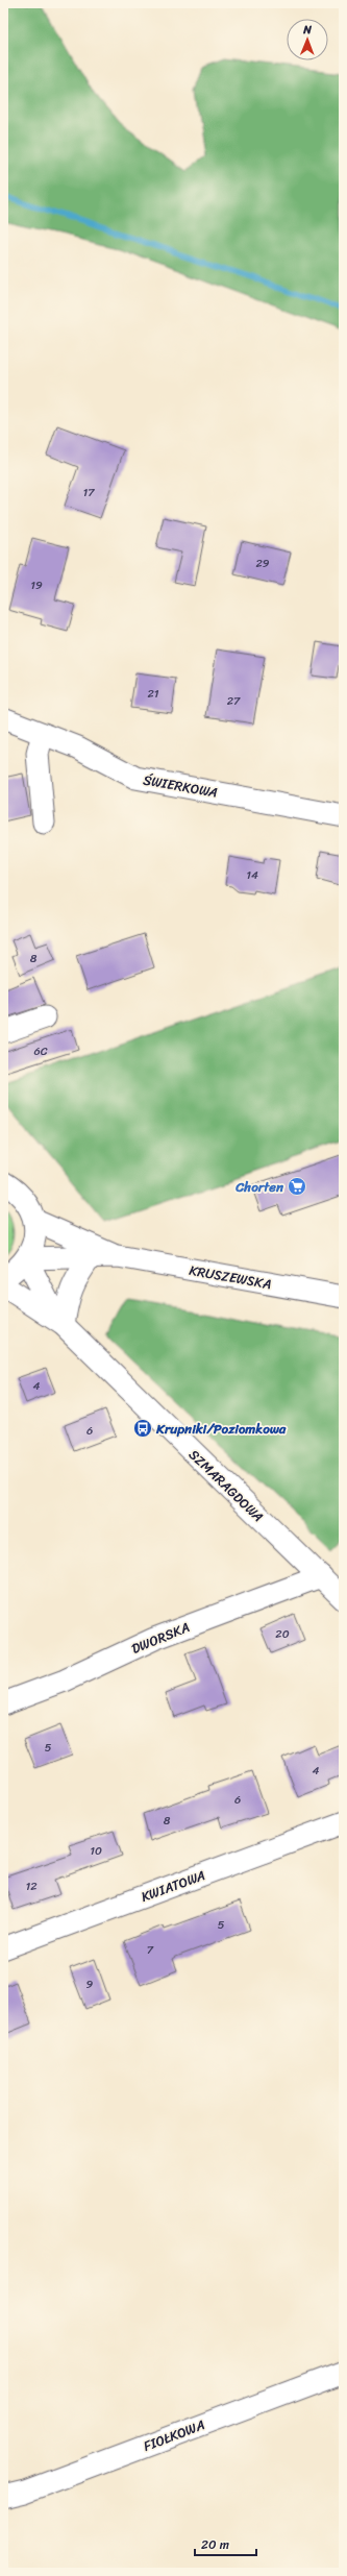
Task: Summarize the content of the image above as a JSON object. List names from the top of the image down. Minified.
{"streets":{"street":["ŚWIERKOWA","KRUSZEWSKA","SZMARAGDOWA","DWORSKA","KWIATOWA","FIOŁKOWA"]},"crossings":[["KRUSZEWSKA","SZMARAGDOWA"],["SZMARAGDOWA","DWORSKA"]],"places":{"supermarket":["Chorten"],"bus stop":["Krupniki/Poziomkowa"]},"house_numbers":["17","29","19","21","27","14","8","6C","4","6","20","5","4","6","8","10","12","5","7","9"],"scale_bar":"20 m","north":"top"}
